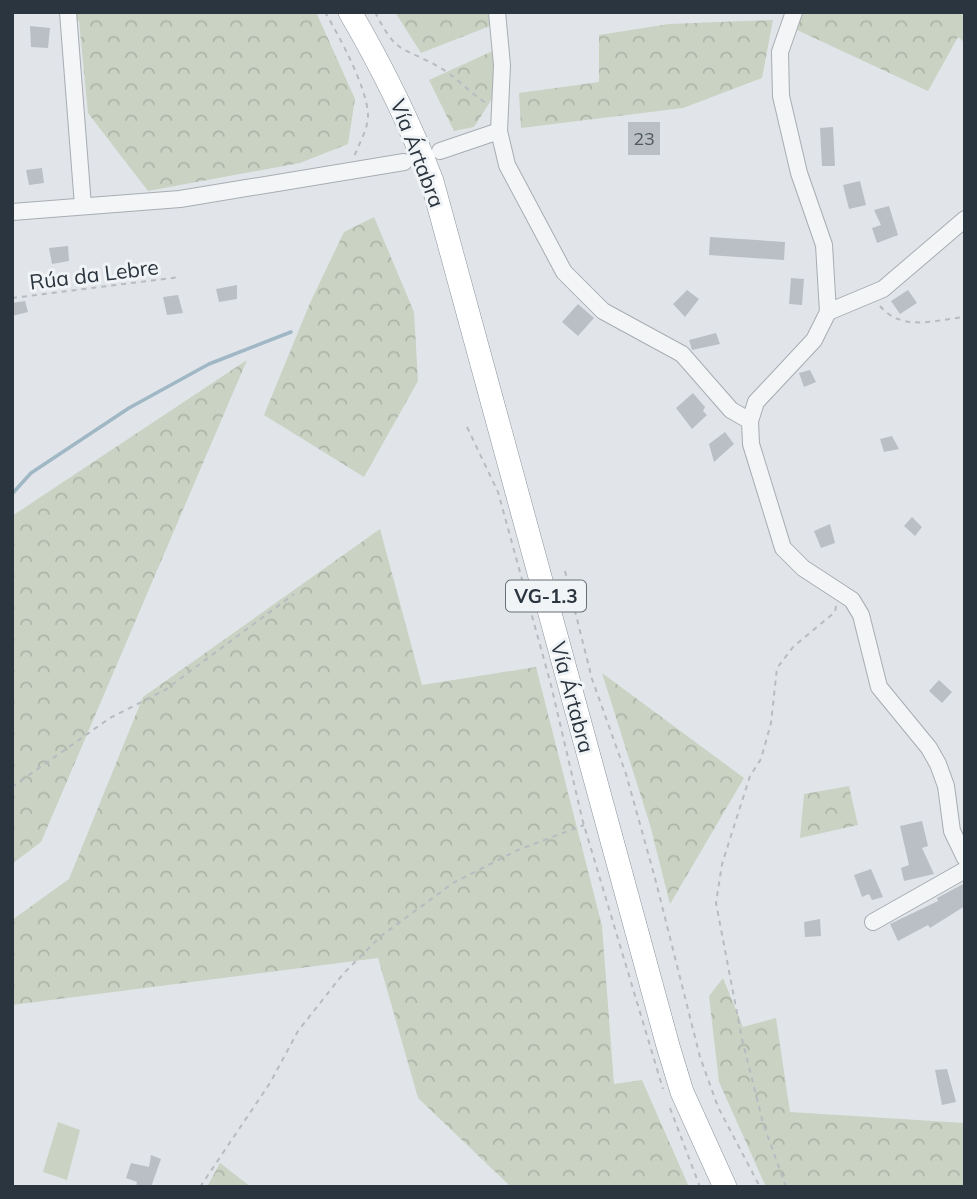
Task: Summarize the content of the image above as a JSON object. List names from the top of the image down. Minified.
{"streets":{"highway":["Vía Ártabra","VG-1.3"],"path":["Rúa da Lebre"]},"house_numbers":["23"]}
